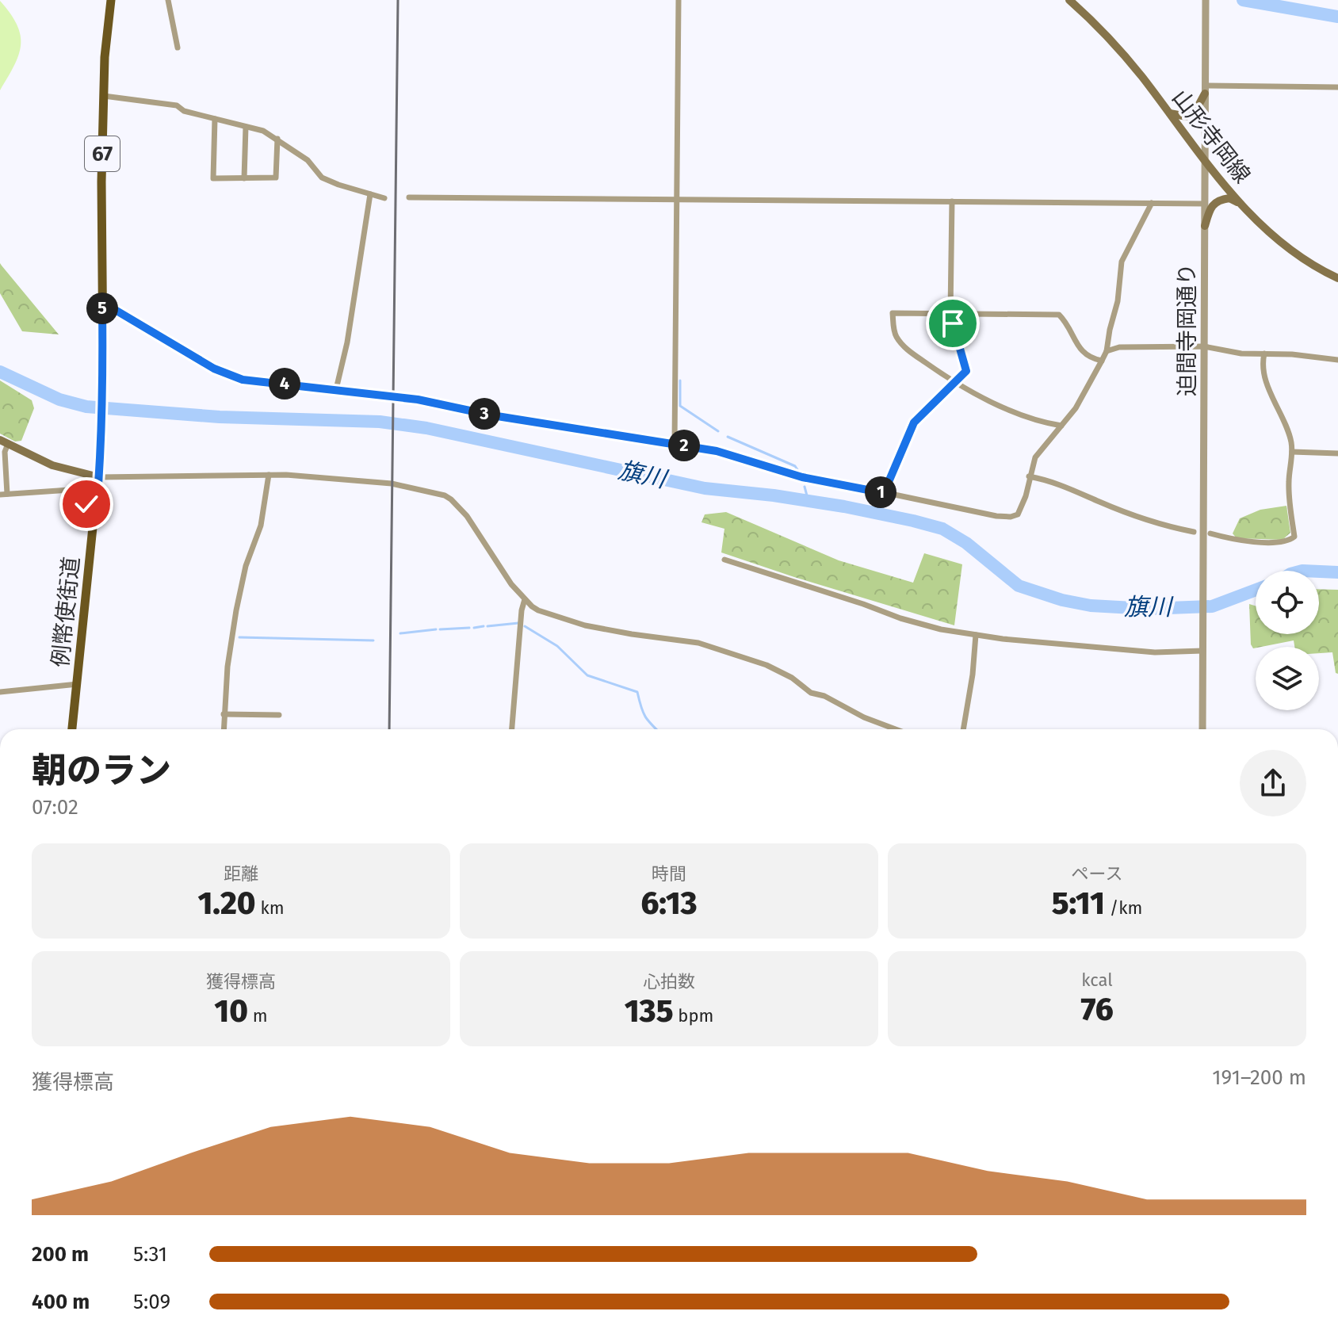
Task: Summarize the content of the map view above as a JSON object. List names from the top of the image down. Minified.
{"streets":{"main road":["山形寺岡線","67","例幣使街道"],"street":["迫間寺岡通り"]},"crossings":[["山形寺岡線","迫間寺岡通り"]],"water":["旗川"],"page":{"pins":["5","4","3","2","1"],"heading":["朝のラン","07:02"],"stats":[["距離","1.20 km"],["時間","6:13"],["ペース","5:11 /km"],["獲得標高","10 m"],["心拍数","135 bpm"],["kcal","76"]],"chart":["獲得標高","191–200 m"],"list":[{"name":"200 m","note":"5:31"},{"name":"400 m","note":"5:09"}]}}
